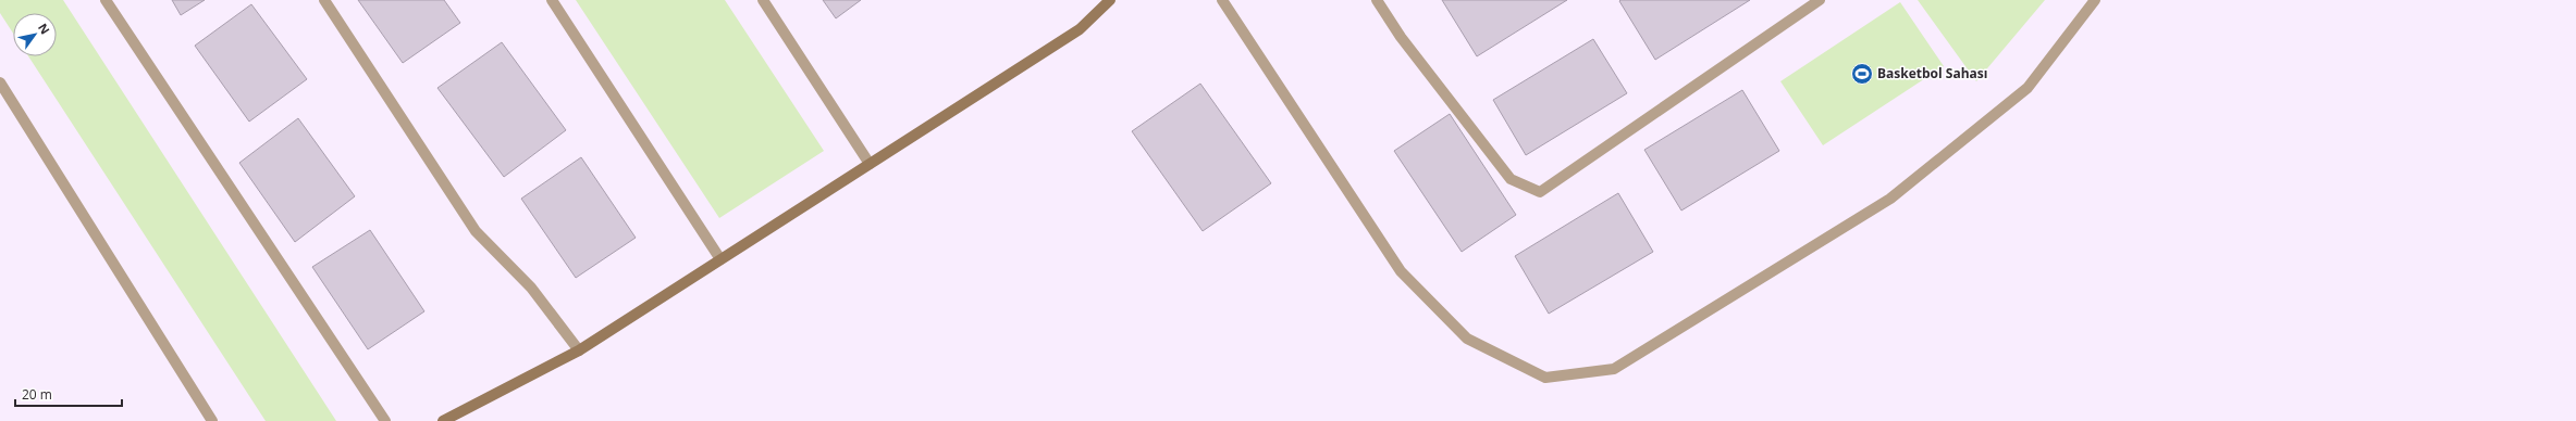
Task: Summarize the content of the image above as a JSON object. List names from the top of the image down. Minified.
{"places":{"sports":["Basketbol Sahası"]},"scale_bar":"20 m","north":"top right"}
